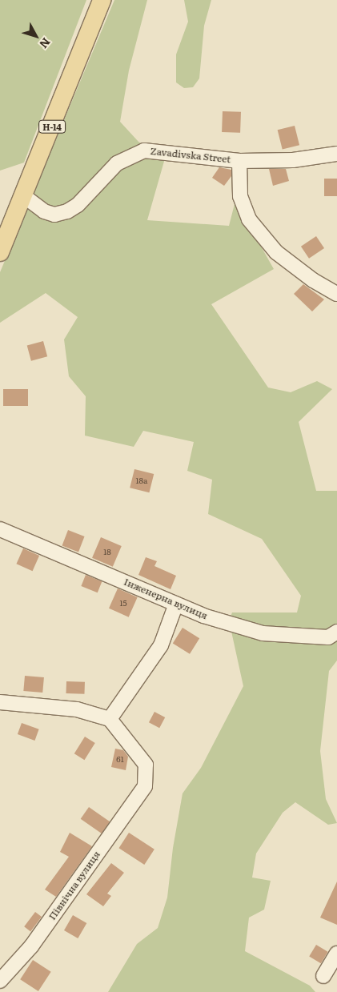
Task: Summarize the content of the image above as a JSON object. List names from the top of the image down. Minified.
{"streets":{"main road":["Н-14"],"street":["Zavadivska Street","Інженерна вулиця","Північна вулиця"]},"crossings":[["Н-14","Zavadivska Street"]],"house_numbers":["18а","18","15","61"],"north":"bottom right"}
